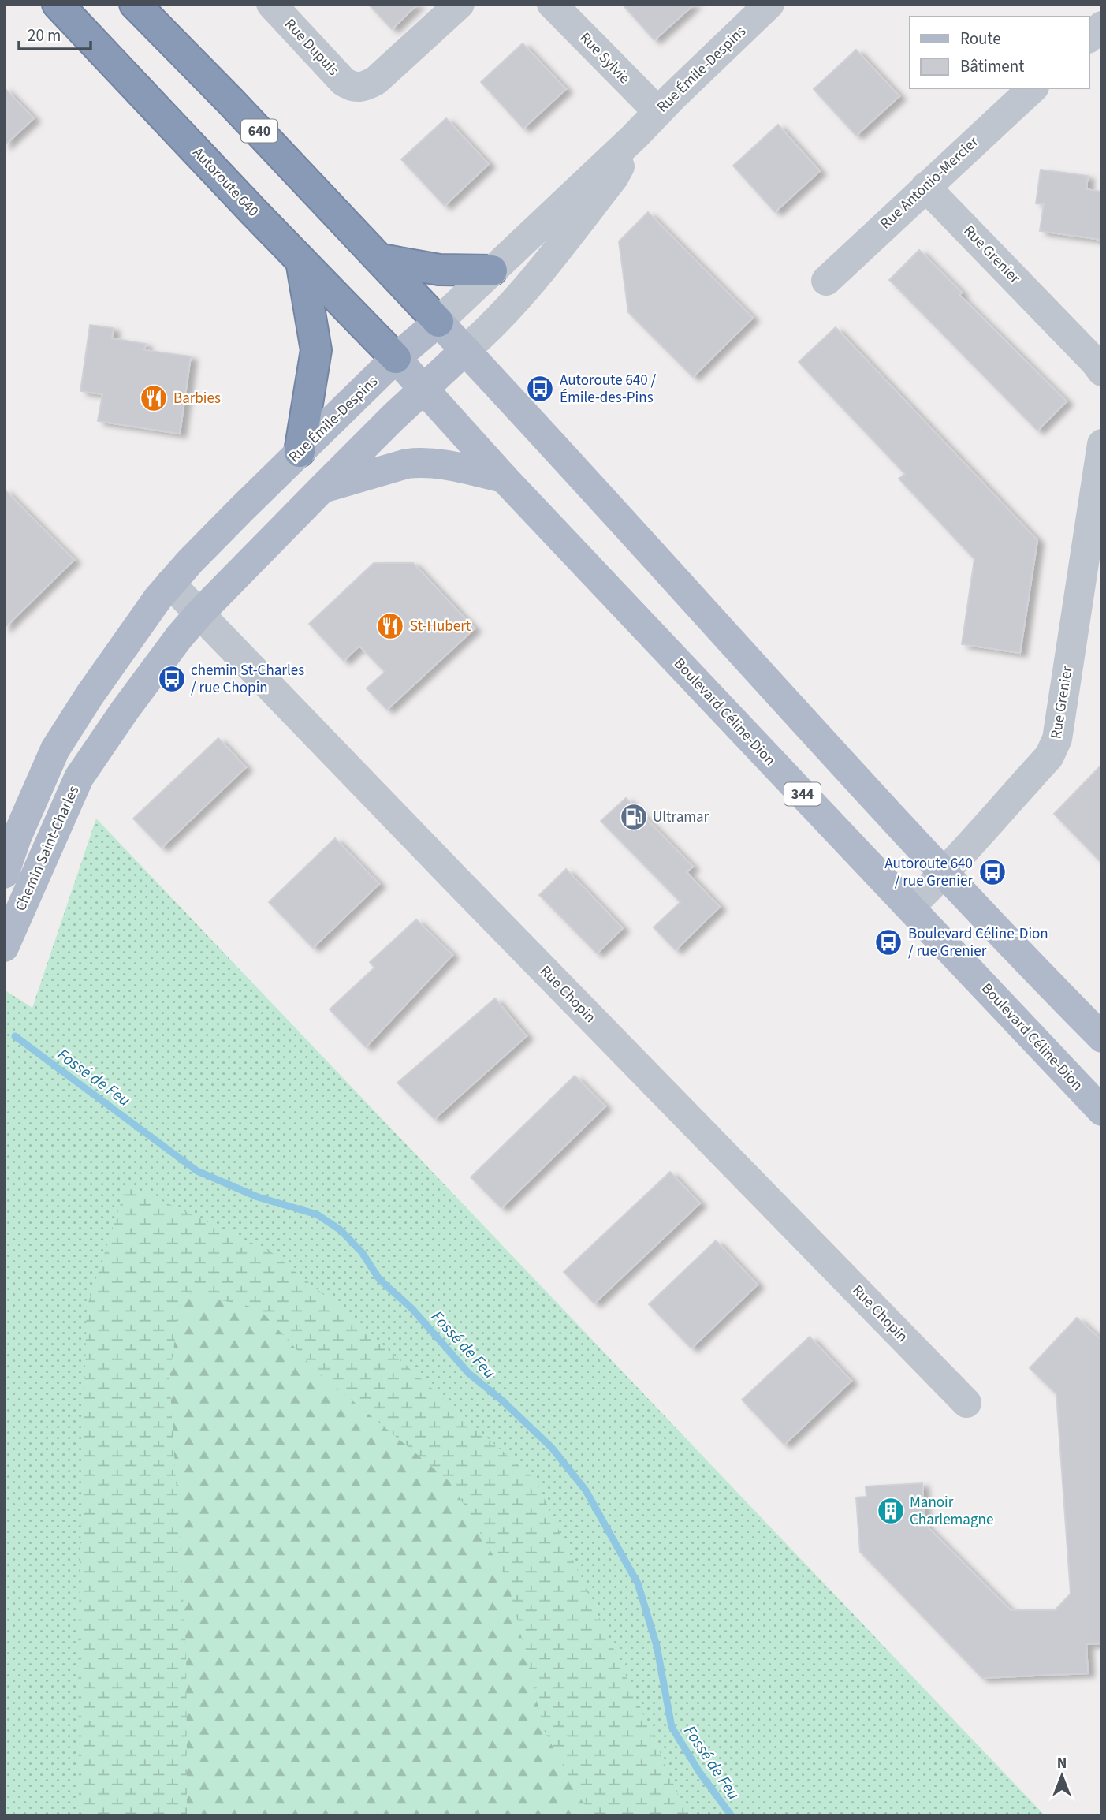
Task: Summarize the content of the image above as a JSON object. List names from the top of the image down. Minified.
{"streets":{"highway":["640","Autoroute 640"],"main road":["Rue Émile-Despins","Boulevard Céline-Dion","344","Chemin Saint-Charles"],"street":["Rue Dupuis","Rue Sylvie","Rue Antonio-Mercier","Rue Grenier","Rue Chopin"]},"crossings":[["Rue Sylvie","Rue Émile-Despins"],["Rue Émile-Despins","640"],["Rue Émile-Despins","Autoroute 640"],["Rue Émile-Despins","Boulevard Céline-Dion"],["Rue Émile-Despins","Chemin Saint-Charles"],["Rue Émile-Despins","Rue Chopin"],["Autoroute 640","Boulevard Céline-Dion"],["Rue Antonio-Mercier","Rue Grenier"],["Rue Grenier","Boulevard Céline-Dion"]],"water":["Fossé de Feu"],"places":{"bus stop":["Autoroute 640 / Émile-des-Pins","chemin St-Charles / rue Chopin","Autoroute 640 / rue Grenier","Boulevard Céline-Dion / rue Grenier"],"restaurant":["Barbies","St-Hubert"],"fuel station":["Ultramar"],"building":["Manoir Charlemagne"]},"legend":["Route","Bâtiment"],"scale_bar":"20 m","north":"top"}
